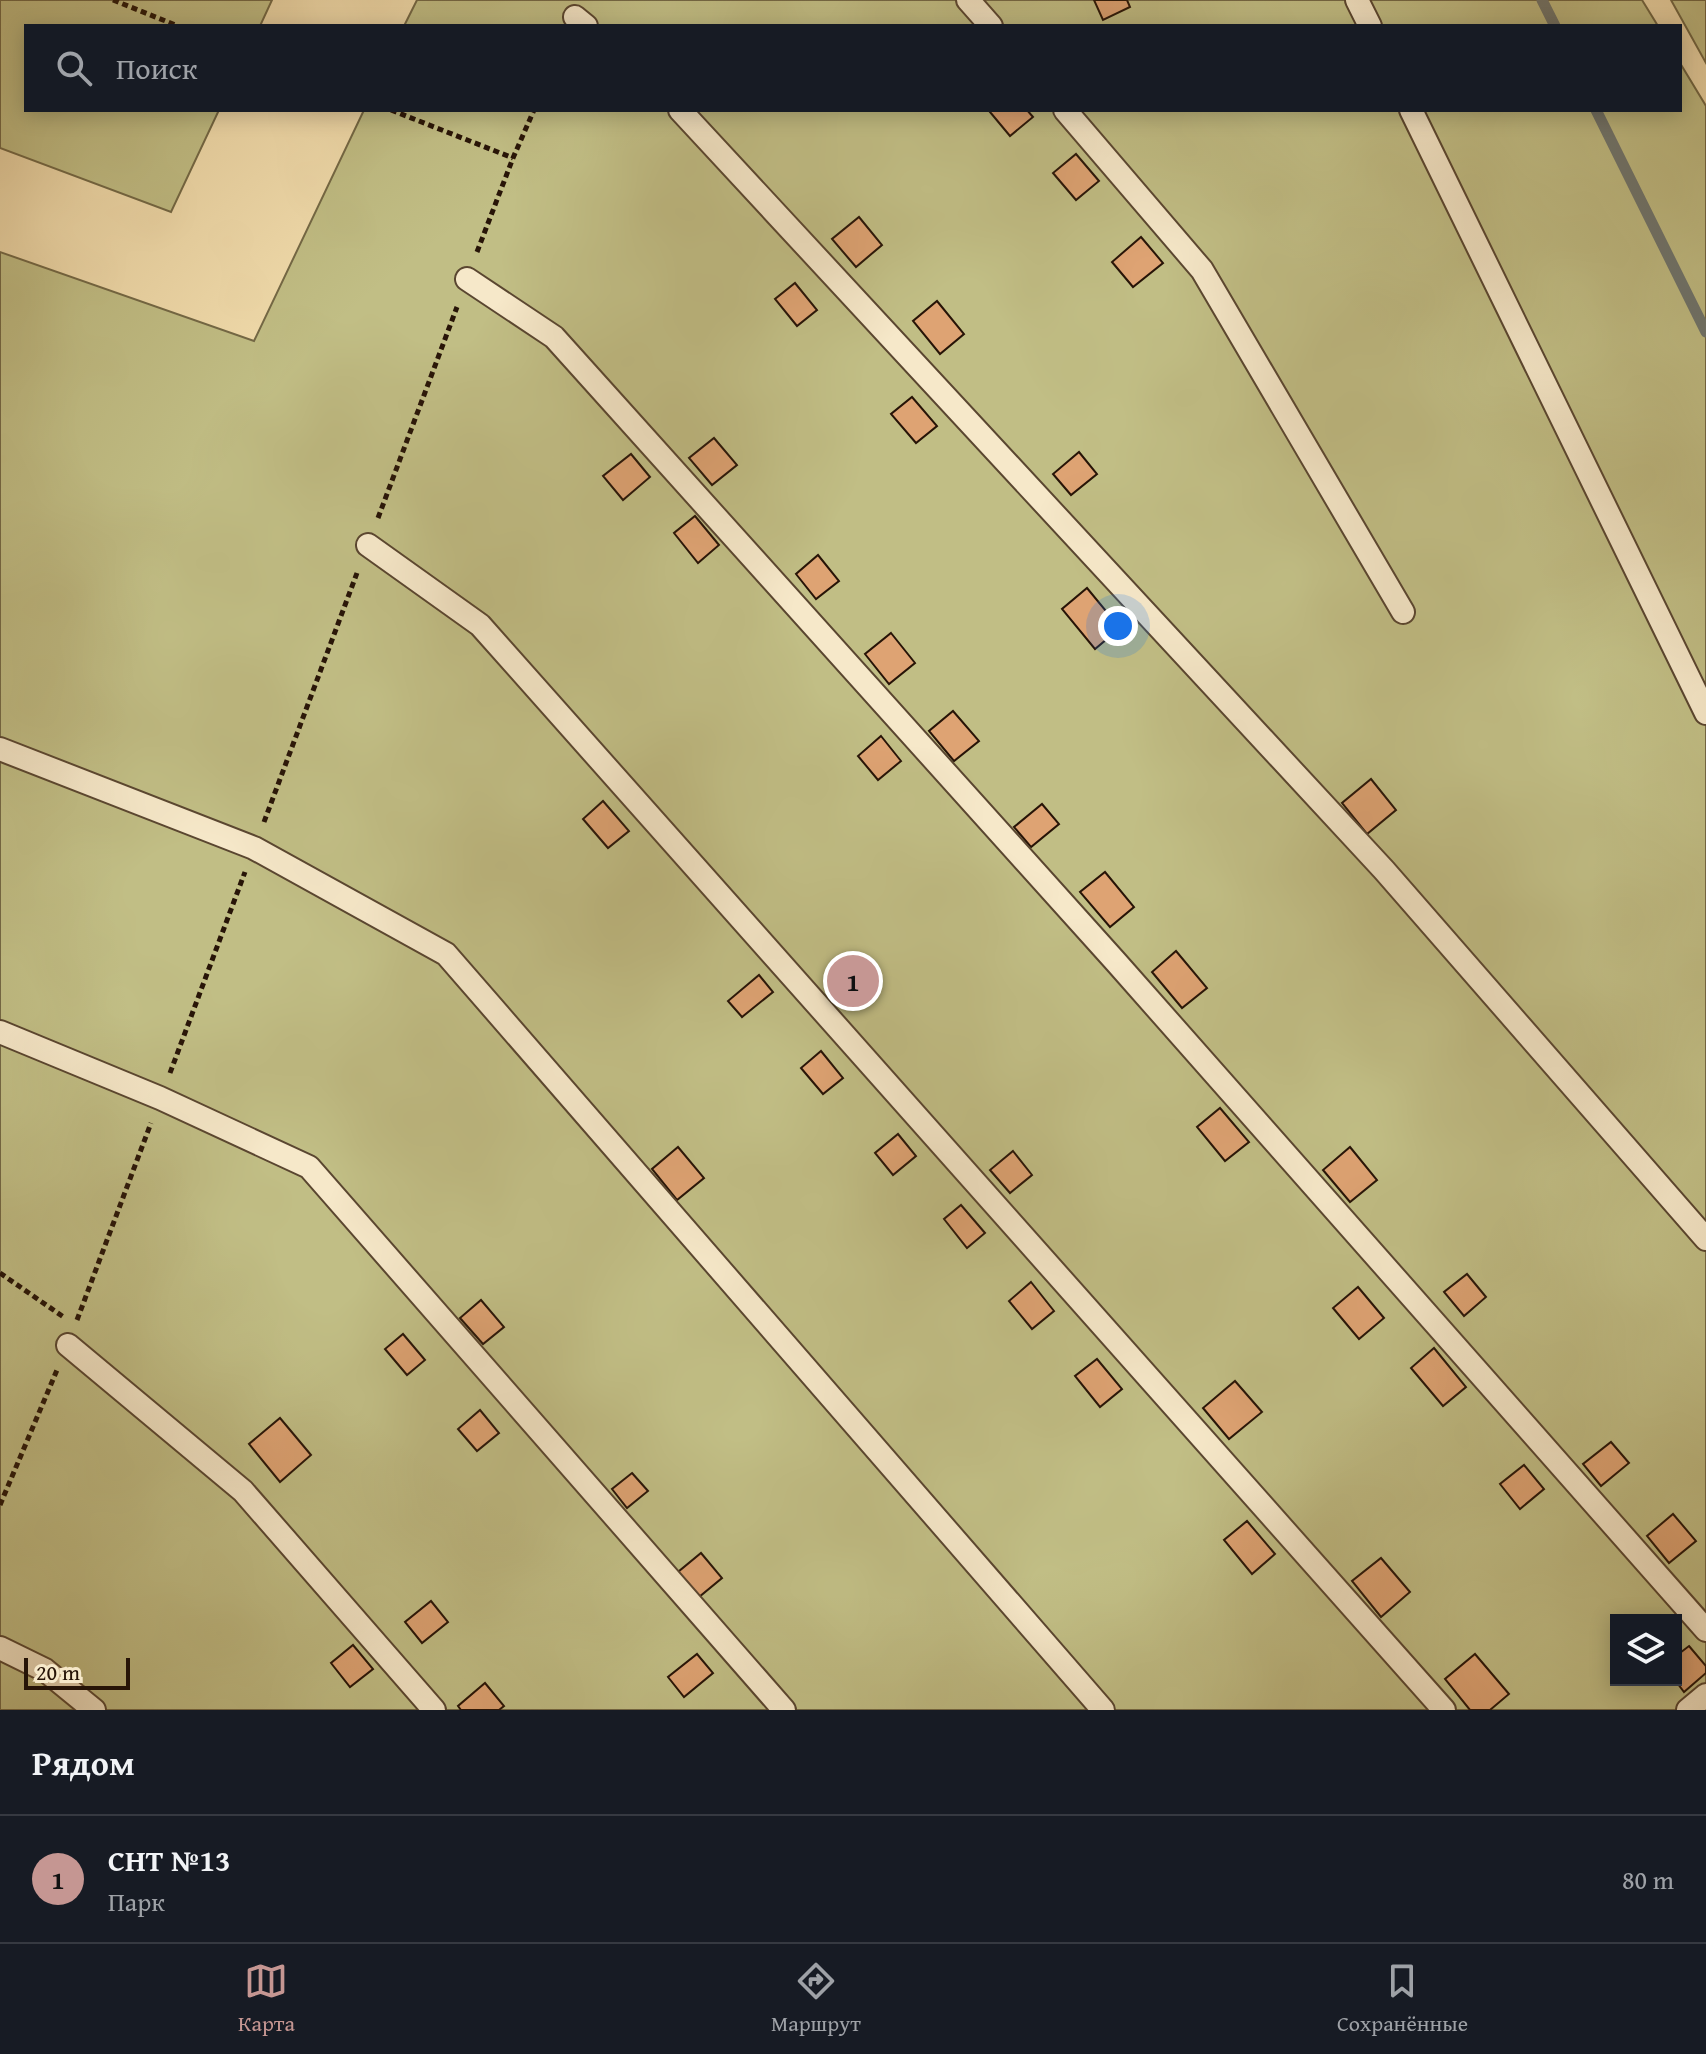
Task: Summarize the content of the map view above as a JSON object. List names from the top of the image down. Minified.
{"scale_bar":"20 m","page":{"search":"Поиск","pins":"1","scale":"20 m","heading":"Рядом","list":[{"mark":"1","name":"СНТ №13","note":"Парк","value":"80 m"}],"nav":["Карта","Маршрут","Сохранённые"]}}
